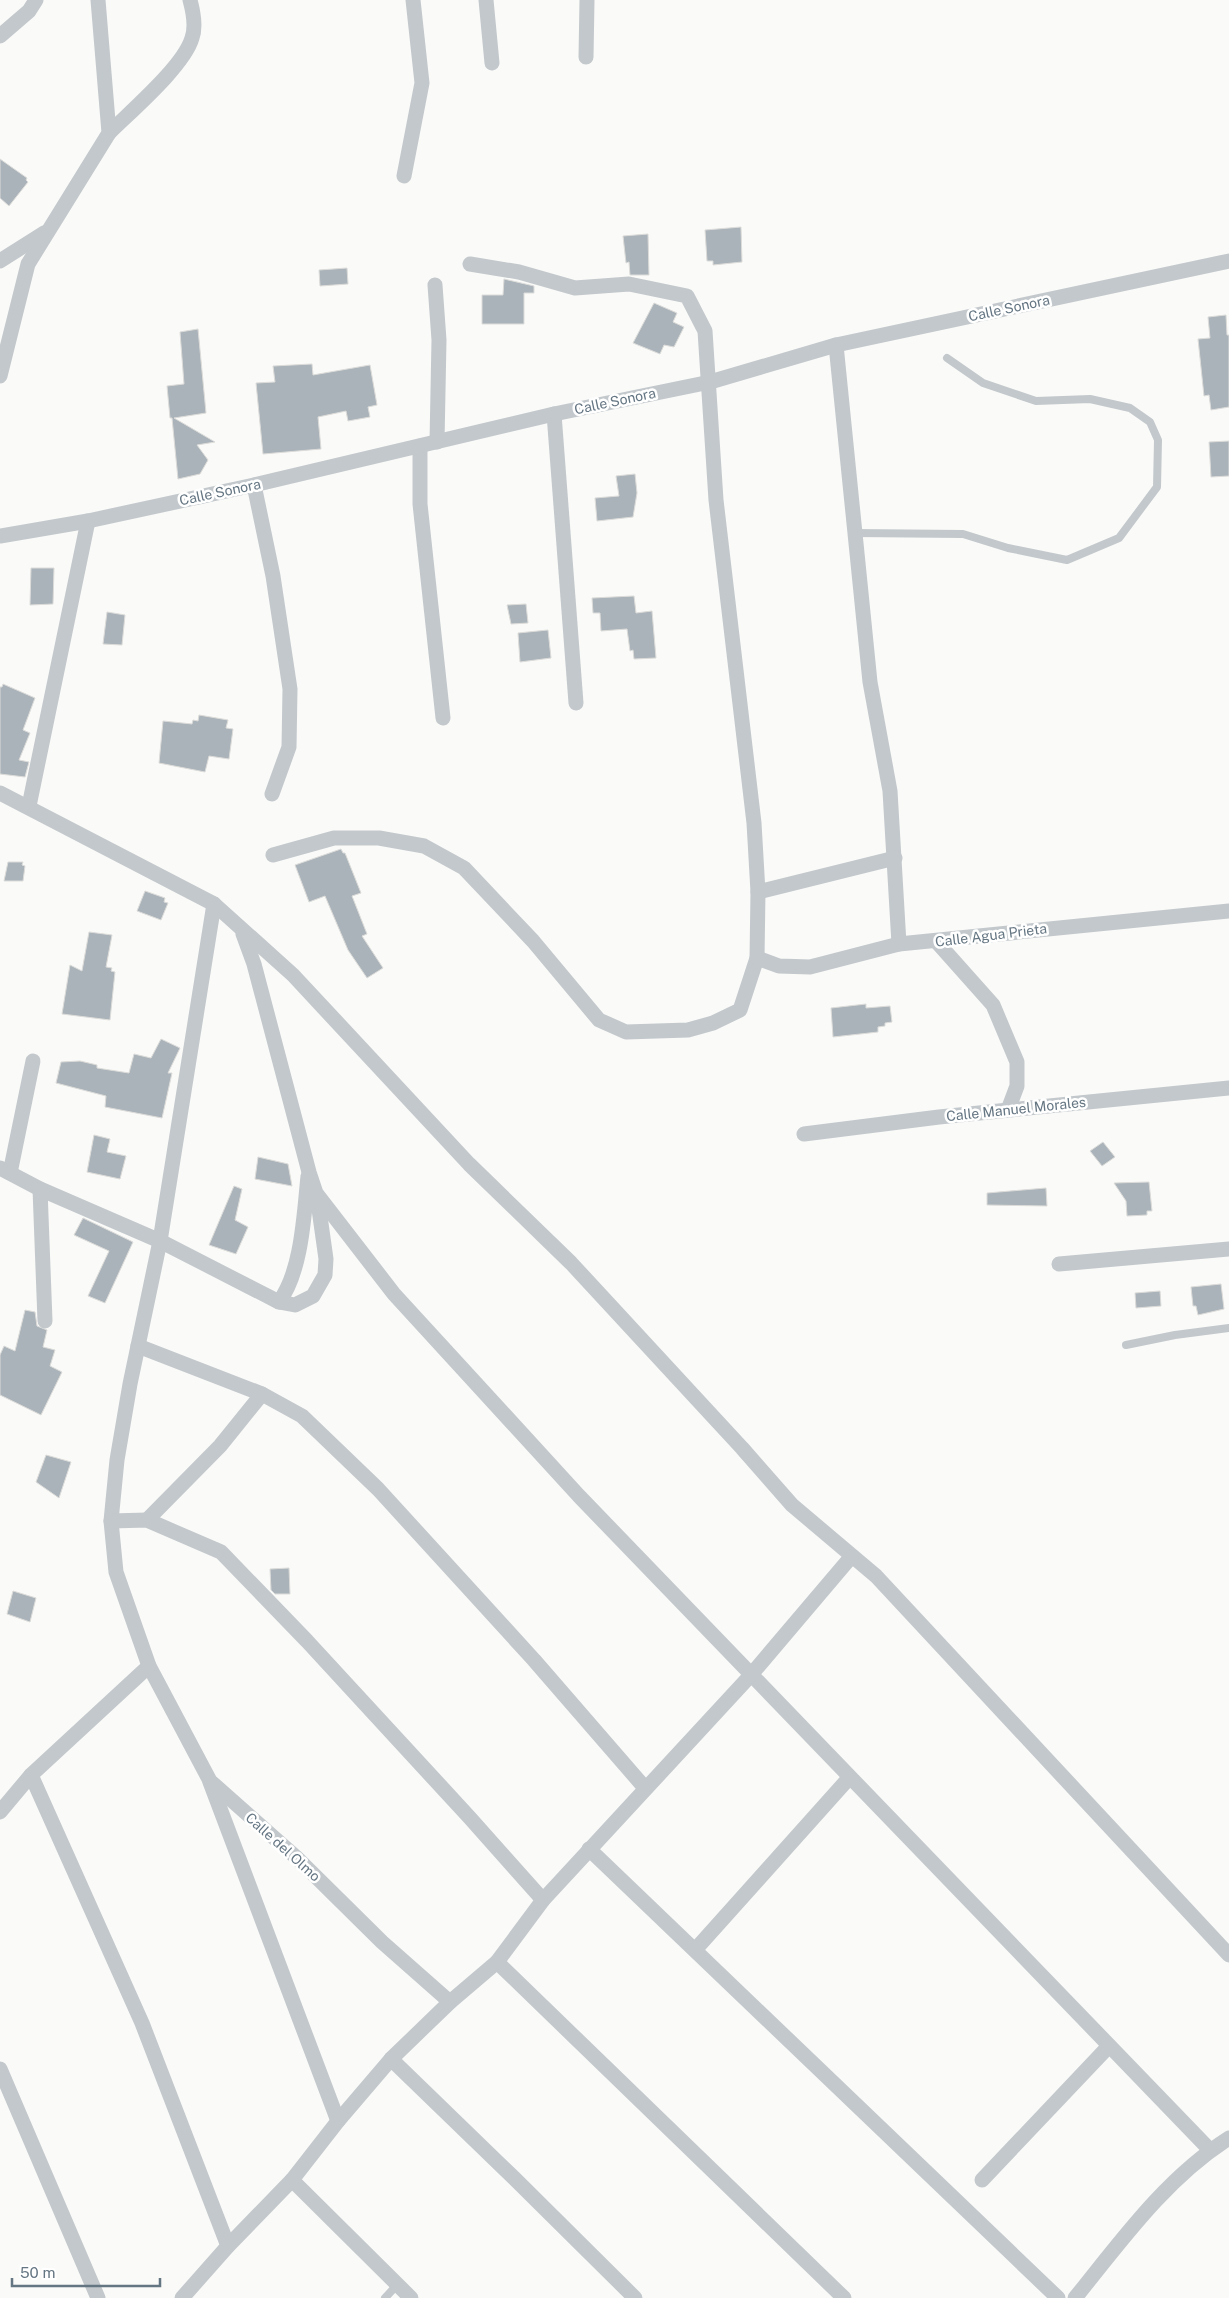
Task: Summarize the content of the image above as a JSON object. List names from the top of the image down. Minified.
{"streets":{"street":["Calle Sonora","Calle Agua Prieta","Calle Manuel Morales","Calle del Olmo"]},"scale_bar":"50 m"}
